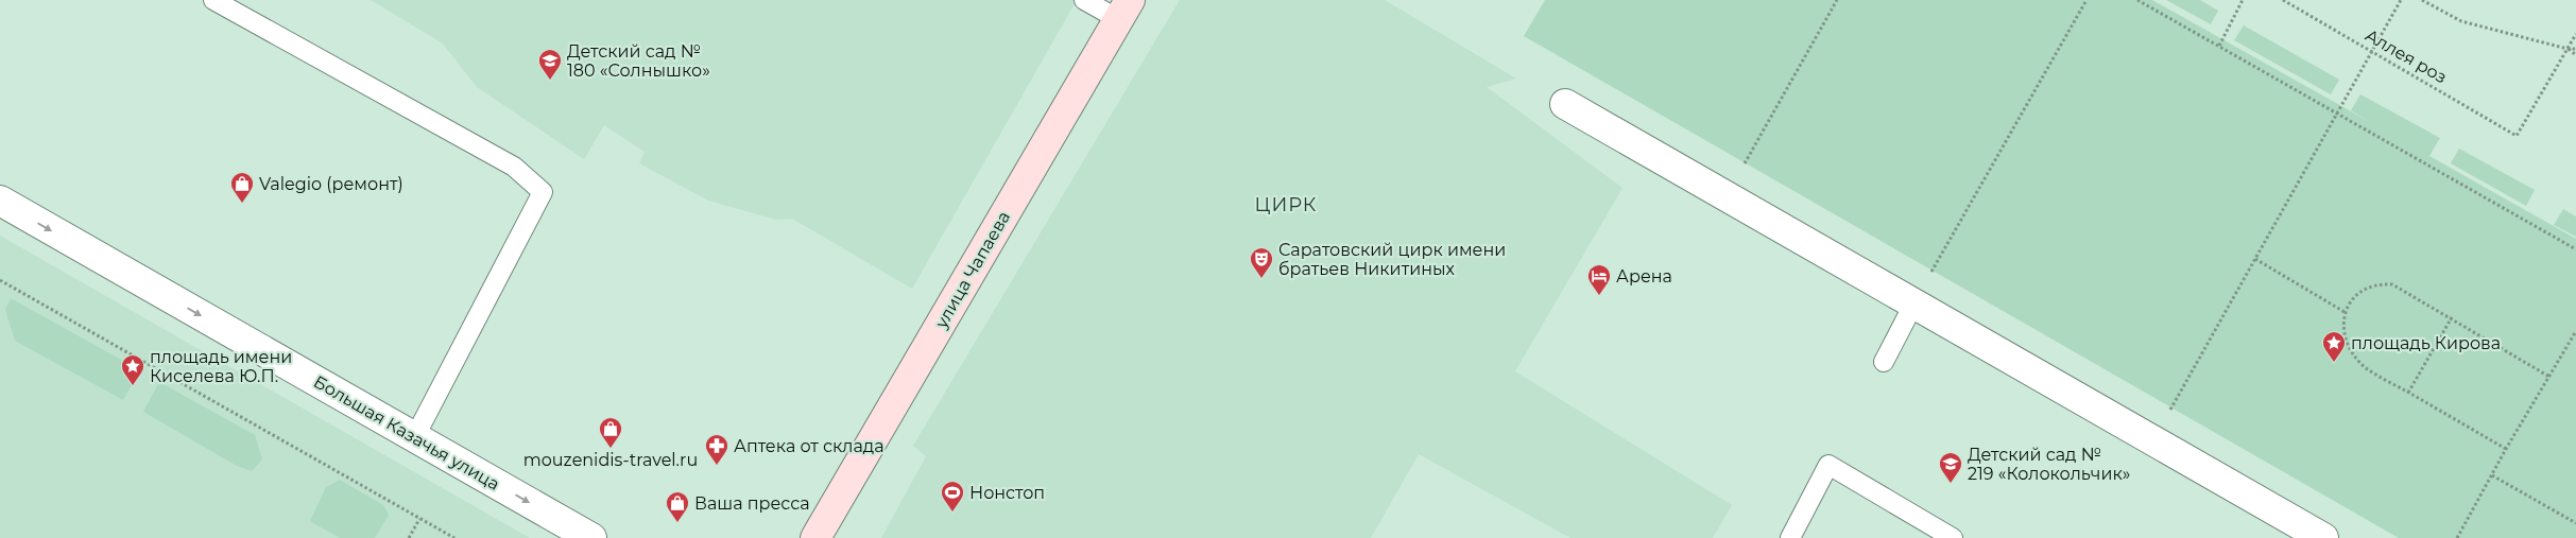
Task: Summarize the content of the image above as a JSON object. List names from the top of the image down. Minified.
{"streets":{"street":["улица Чапаева","Большая Казачья улица"],"path":["Аллея роз"]},"one_way":["Большая Казачья улица"],"districts":["ЦИРК"],"places":{"school or university":["Детский сад № 180 «Солнышко»","Детский сад № 219 «Колокольчик»"],"shop":["Valegio (ремонт)","mouzenidis-travel.ru","Ваша пресса"],"theatre":["Саратовский цирк имени братьев Никитиных"],"hotel":["Арена"],"place":["площадь Кирова","площадь имени Киселева Ю.П."],"pharmacy":["Аптека от склада"],"sports":["Нонстоп"]}}
